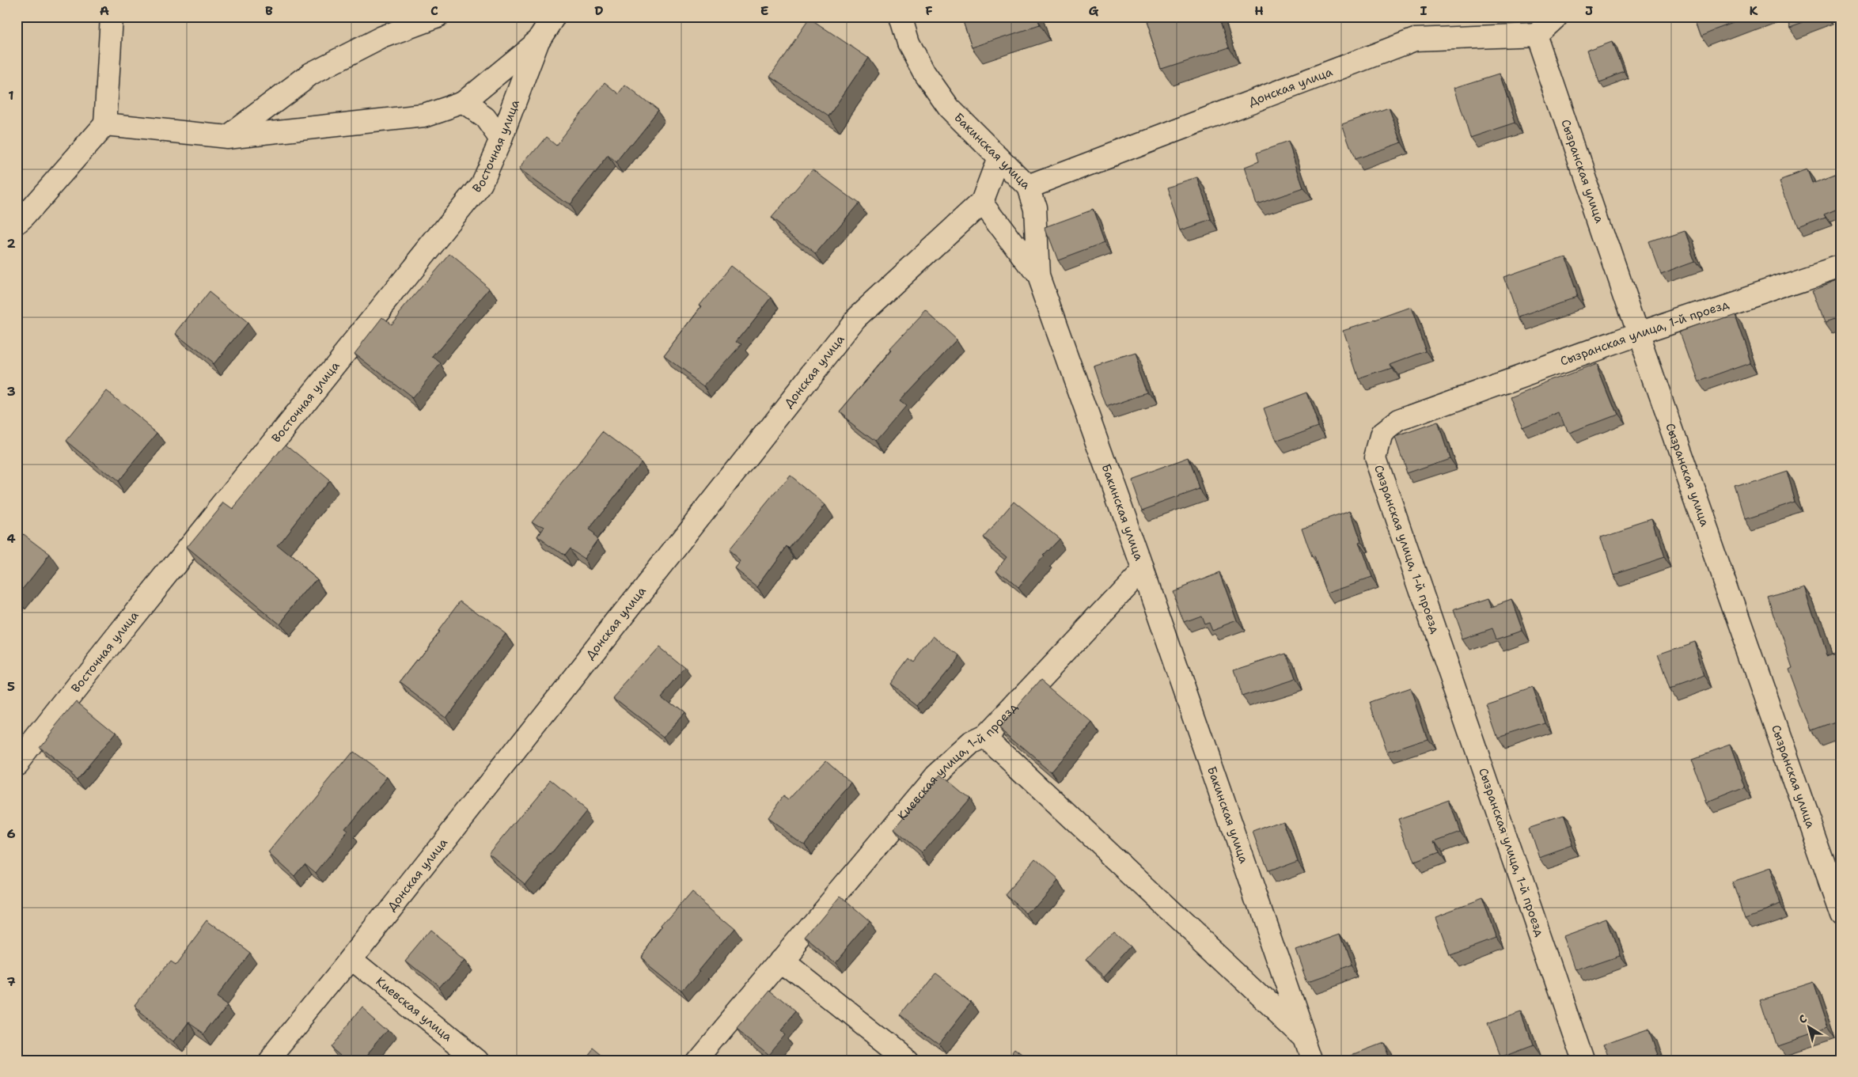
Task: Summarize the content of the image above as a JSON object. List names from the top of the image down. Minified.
{"streets":{"street":["Донская улица","Восточная улица","Бакинская улица","Сызранская улица","Сызранская улица, 1-й проезд","Киевская улица, 1-й проезд","Киевская улица"]},"crossings":[["Донская улица","Бакинская улица"],["Донская улица","Сызранская улица"],["Донская улица","Киевская улица"],["Бакинская улица","Киевская улица, 1-й проезд"],["Сызранская улица","Сызранская улица, 1-й проезд"]],"north":"top left","grid":{"columns":["A","B","C","D","E","F","G","H","I","J","K"],"rows":["1","2","3","4","5","6","7"]}}
